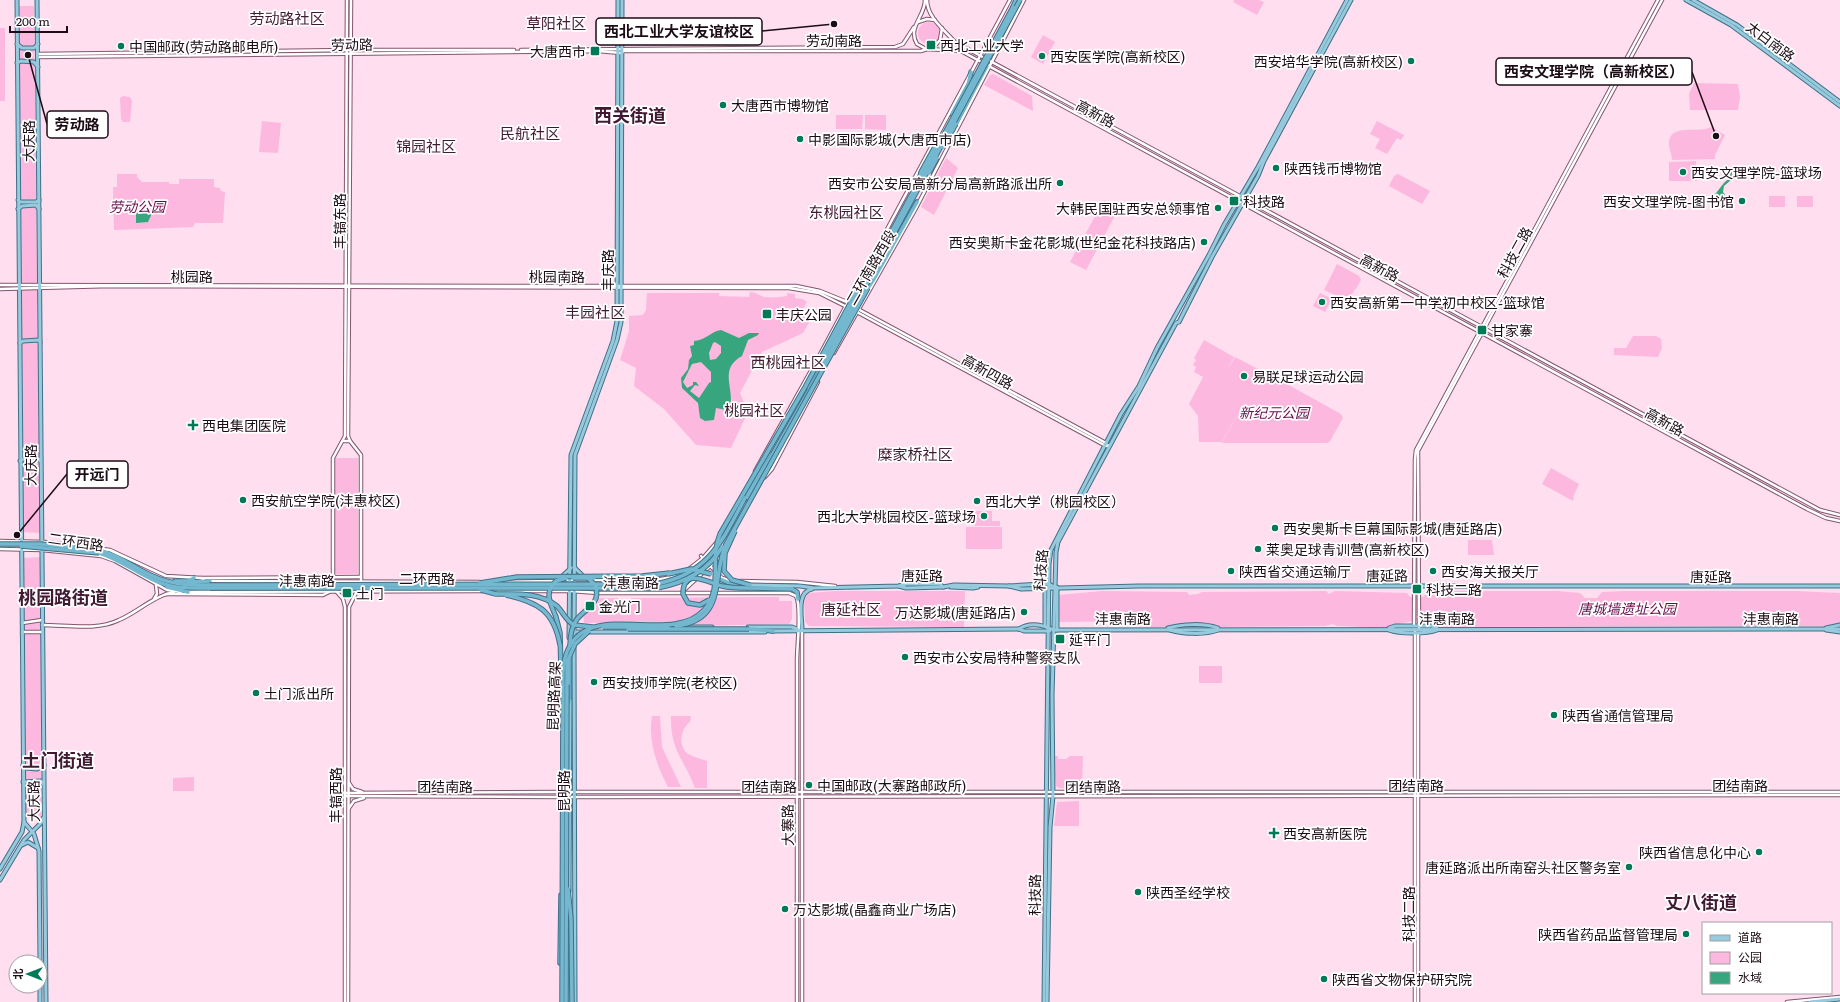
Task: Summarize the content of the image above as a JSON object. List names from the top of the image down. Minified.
{"streets":{"highway":["二环南路西段","二环西路","昆明路高架"],"main road":["劳动南路","太白南路","劳动路","高新路","大庆路","丰镐东路","科技二路","丰庆路","桃园路","桃园南路","高新四路","科技路","唐延路","沣惠南路","团结南路","昆明路","丰镐西路","大寨路"]},"crossings":[["劳动南路","劳动路"],["劳动南路","高新路"],["劳动南路","二环南路西段"],["劳动南路","丰庆路"],["劳动路","大庆路"],["劳动路","丰镐东路"],["劳动路","丰庆路"],["高新路","科技二路"],["高新路","二环南路西段"],["高新路","科技路"],["大庆路","桃园路"],["大庆路","沣惠南路"],["丰镐东路","桃园路"],["丰镐东路","桃园南路"],["丰镐东路","沣惠南路"],["丰镐东路","丰镐西路"],["科技二路","唐延路"],["科技二路","沣惠南路"],["科技二路","团结南路"],["二环南路西段","桃园南路"],["二环南路西段","高新四路"],["二环南路西段","二环西路"],["二环南路西段","唐延路"],["二环南路西段","沣惠南路"],["二环南路西段","昆明路高架"],["丰庆路","桃园南路"],["丰庆路","沣惠南路"],["丰庆路","昆明路"],["桃园路","桃园南路"],["桃园南路","高新四路"],["高新四路","科技路"],["二环西路","沣惠南路"],["科技路","唐延路"],["科技路","沣惠南路"],["科技路","团结南路"],["唐延路","沣惠南路"],["沣惠南路","昆明路"],["沣惠南路","丰镐西路"],["沣惠南路","大寨路"],["团结南路","昆明路"],["团结南路","丰镐西路"],["团结南路","大寨路"]],"districts":["劳动路社区","草阳社区","西关街道","民航社区","锦园社区","东桃园社区","丰园社区","西桃园社区","桃园社区","糜家桥社区","桃园路街道","唐延社区","土门街道","丈八街道"],"parks":["劳动公园","新纪元公园","唐城墙遗址公园"],"places":{"other":["西北工业大学友谊校区","中国邮政(劳动路邮电所)","劳动路","西安医学院(高新校区)","西安培华学院(高新校区)","大唐西市博物馆","西安文理学院（高新校区）","中影国际影城(大唐西市店)","陕西钱币博物馆","西安文理学院-篮球场","西安市公安局高新分局高新路派出所","西安文理学院-图书馆","大韩民国驻西安总领事馆","西安奥斯卡金花影城(世纪金花科技路店)","西安高新第一中学初中校区-篮球馆","易联足球运动公园","西安航空学院(沣惠校区)","西北大学（桃园校区）","西北大学桃园校区-篮球场","西安奥斯卡巨幕国际影城(唐延路店)","开远门","莱奥足球青训营(高新校区)","陕西省交通运输厅","西安海关报关厅","万达影城(唐延路店)","西安市公安局特种警察支队","西安技师学院(老校区)","土门派出所","陕西省通信管理局","中国邮政(大寨路邮政所)","陕西省信息化中心","唐延路派出所南窑头社区警务室","陕西圣经学校","万达影城(晶鑫商业广场店)","陕西省药品监督管理局","陕西省文物保护研究院"],"transit":["西北工业大学","大唐西市","科技路","丰庆公园","甘家寨","科技二路","土门","金光门","延平门"],"health":["西电集团医院","西安高新医院"]},"legend":["道路","公园","水域"],"scale_bar":"200 m","north":"left"}
